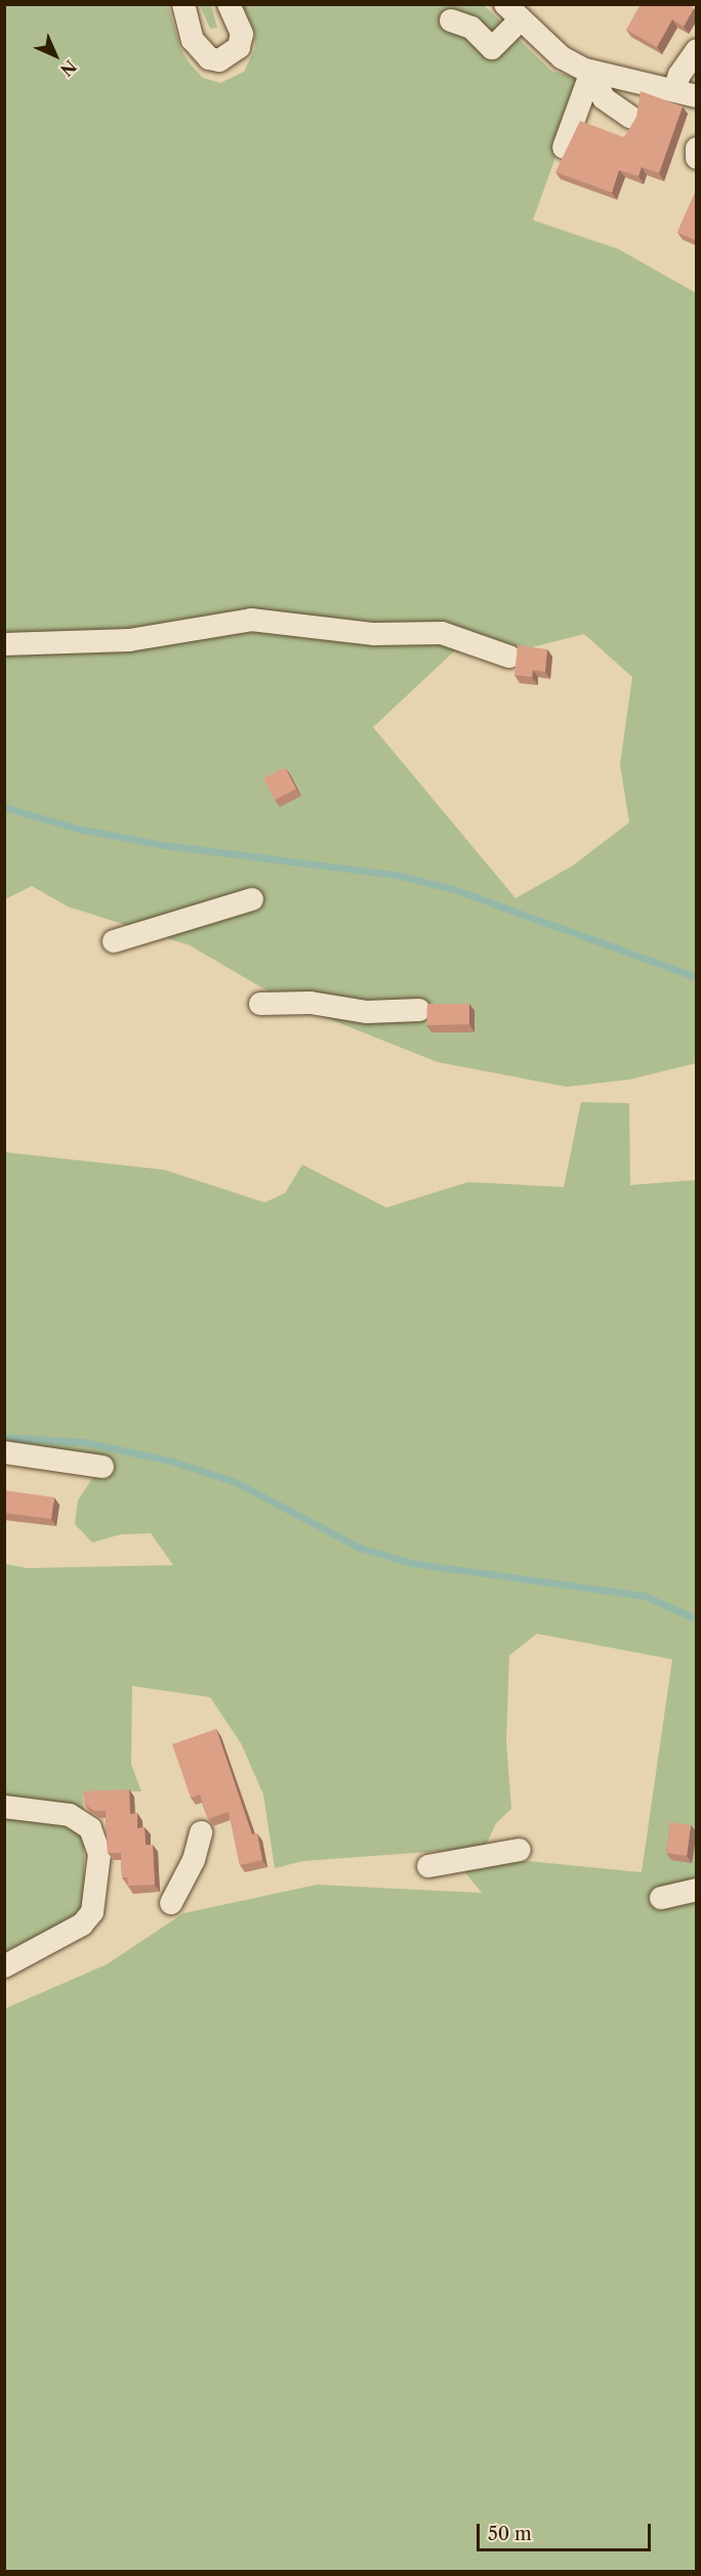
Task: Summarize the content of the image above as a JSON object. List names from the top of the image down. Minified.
{"scale_bar":"50 m","north":"bottom right"}
